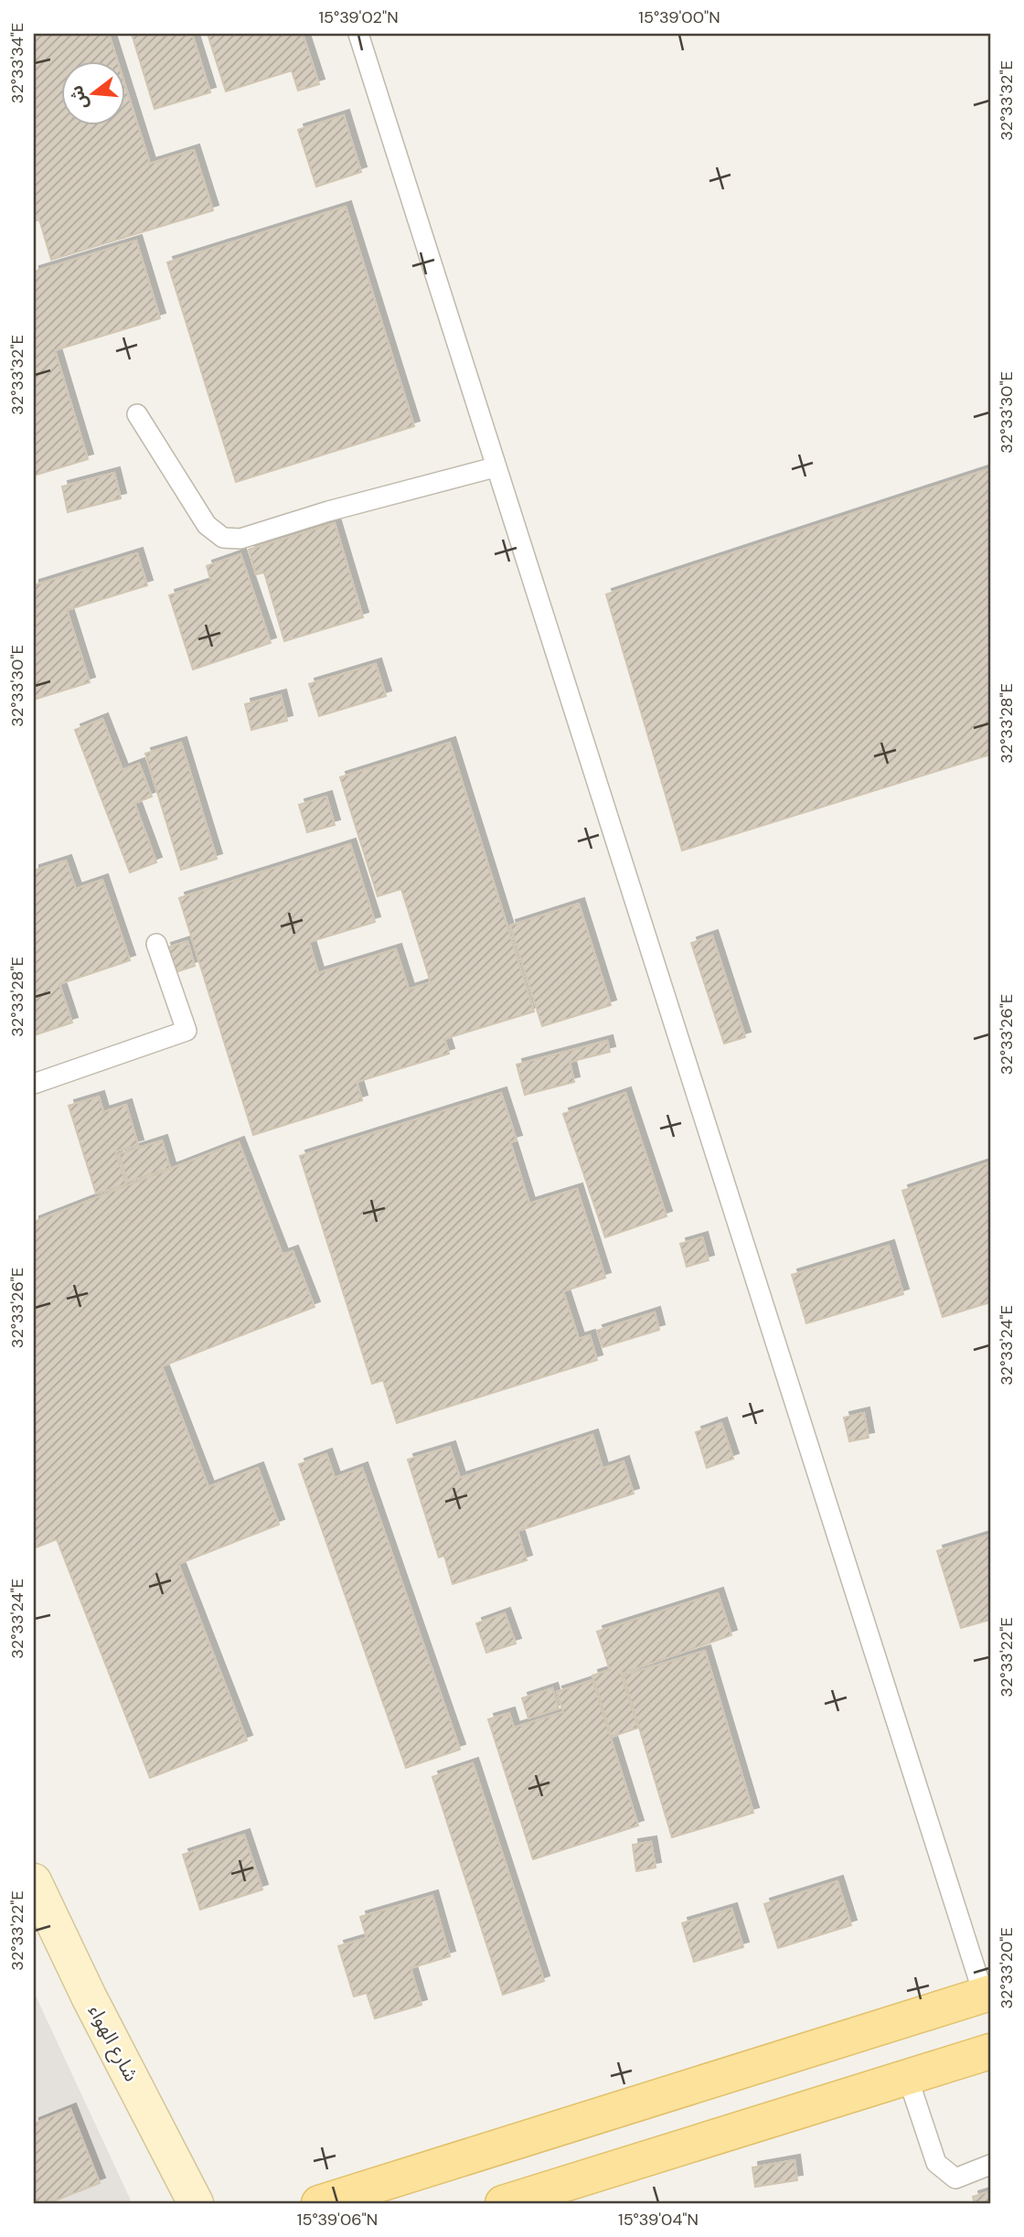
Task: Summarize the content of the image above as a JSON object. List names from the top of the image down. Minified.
{"streets":{"street":["شارع الهواء"]},"north":"left","coordinates":["15°39'02\"N","15°39'00\"N","32°33'34\"E","32°33'32\"E","32°33'30\"E","32°33'28\"E","32°33'26\"E","32°33'24\"E","32°33'22\"E","32°33'20\"E","15°39'06\"N","15°39'04\"N"]}
